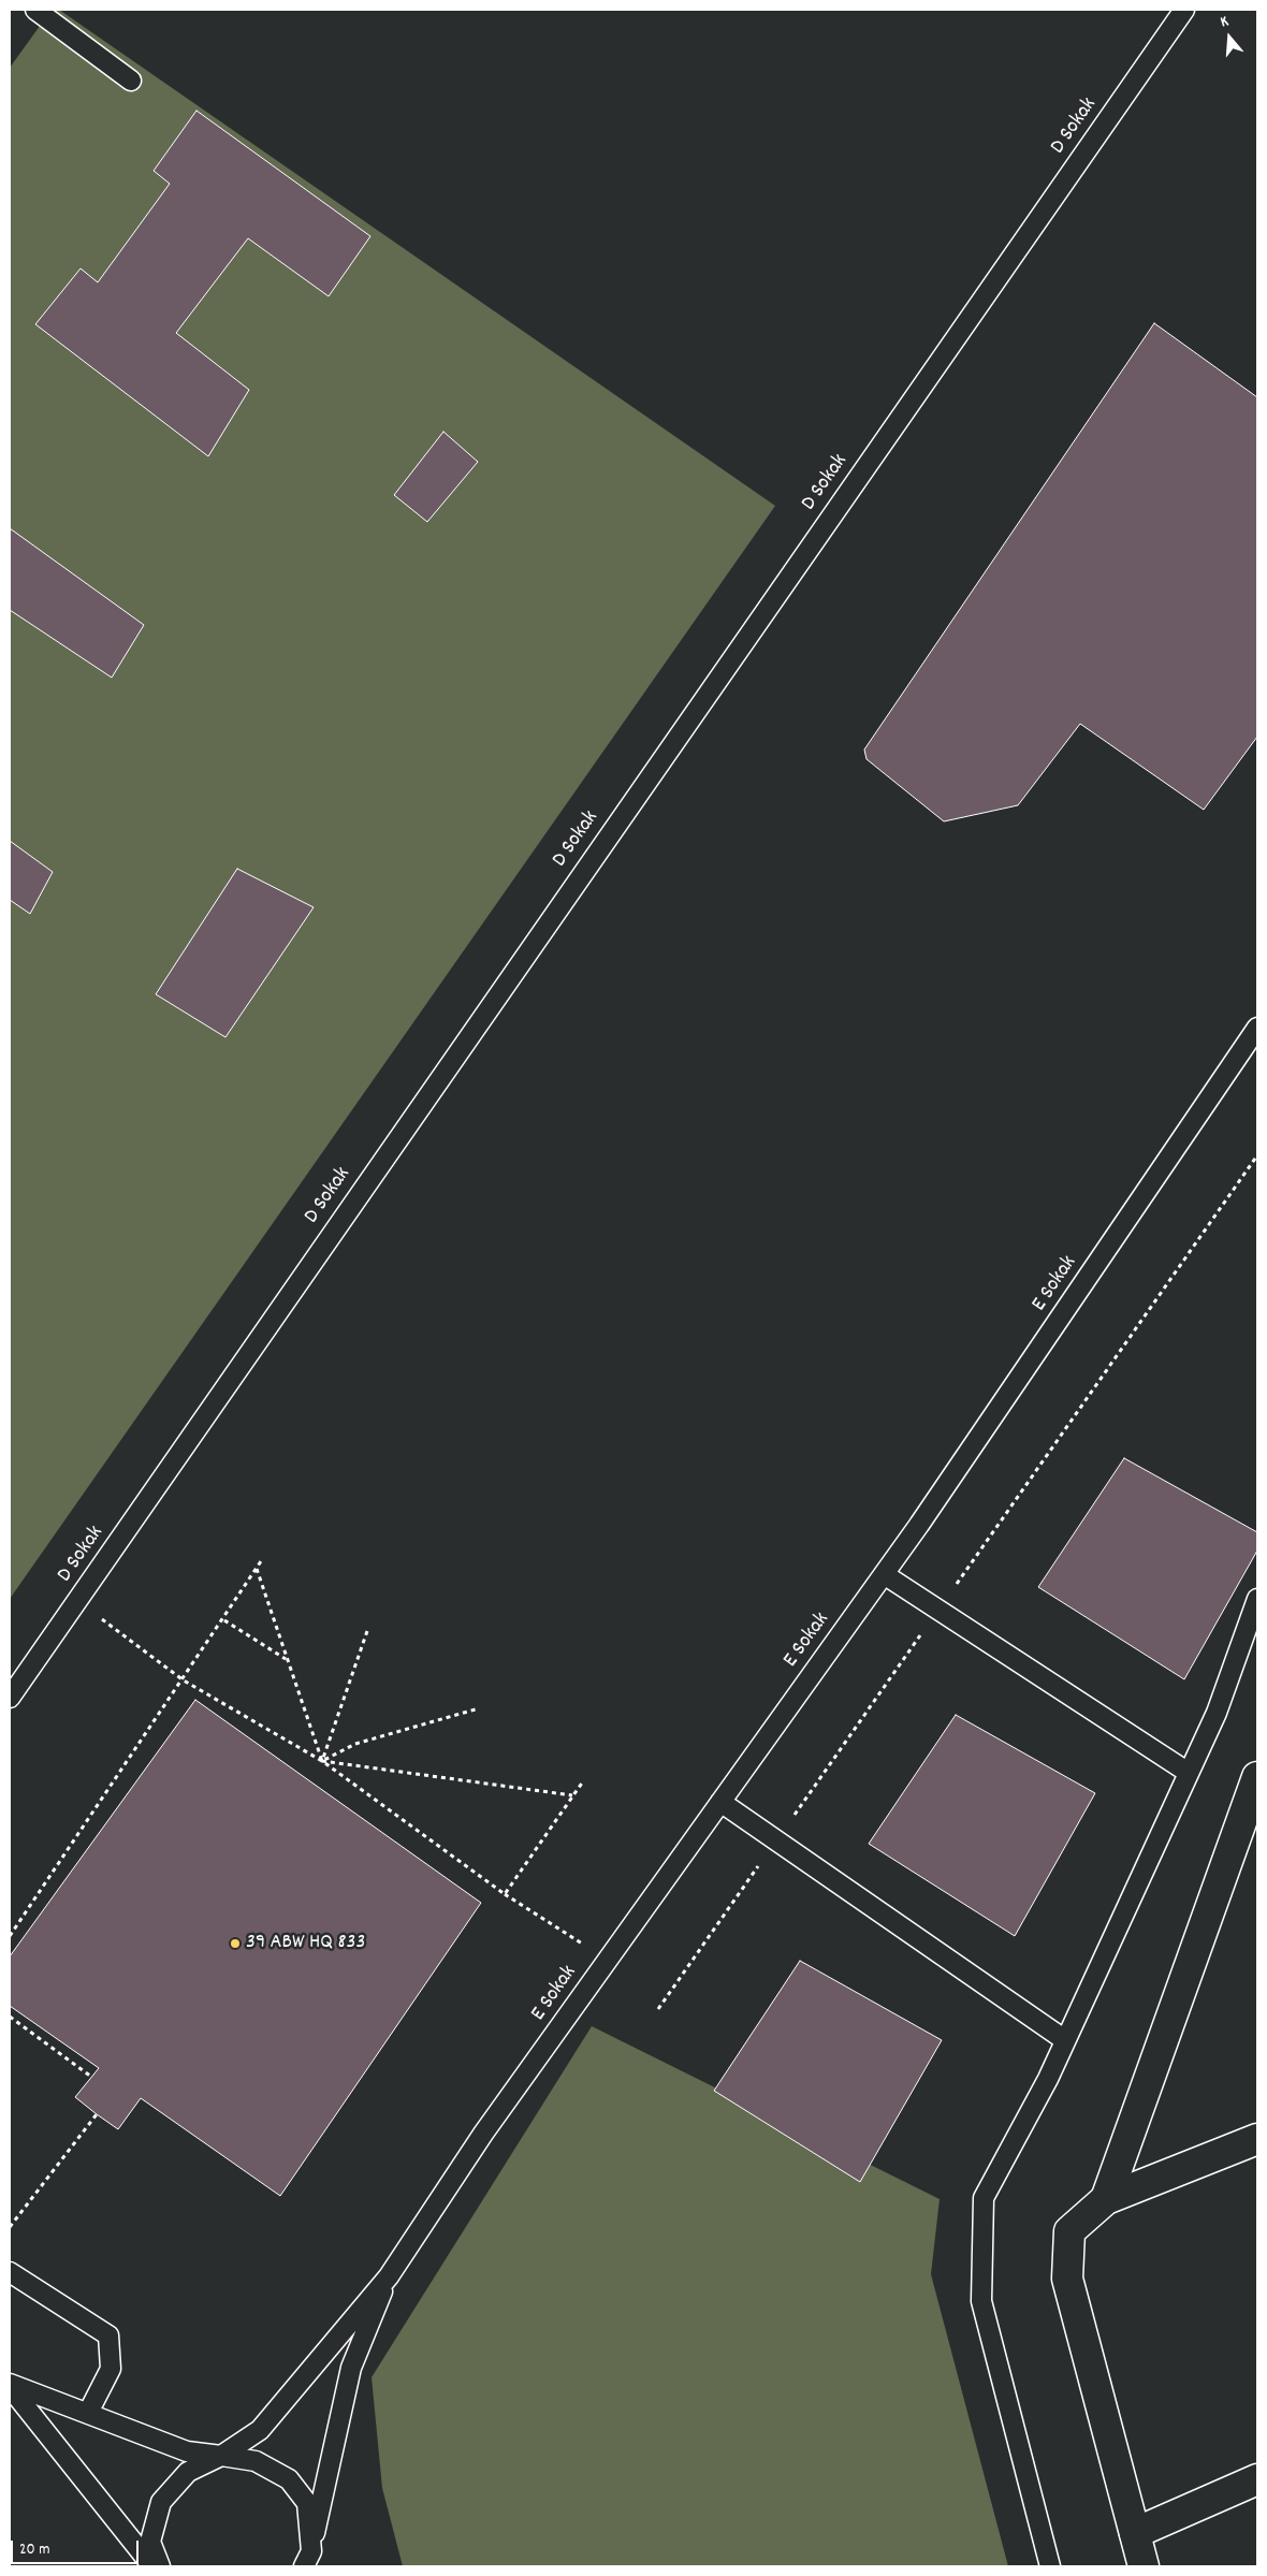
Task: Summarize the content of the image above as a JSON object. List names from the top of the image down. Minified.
{"streets":{"lane":["D Sokak","E Sokak"]},"places":["39 ABW HQ 833"],"scale_bar":"20 m","north":"top"}
